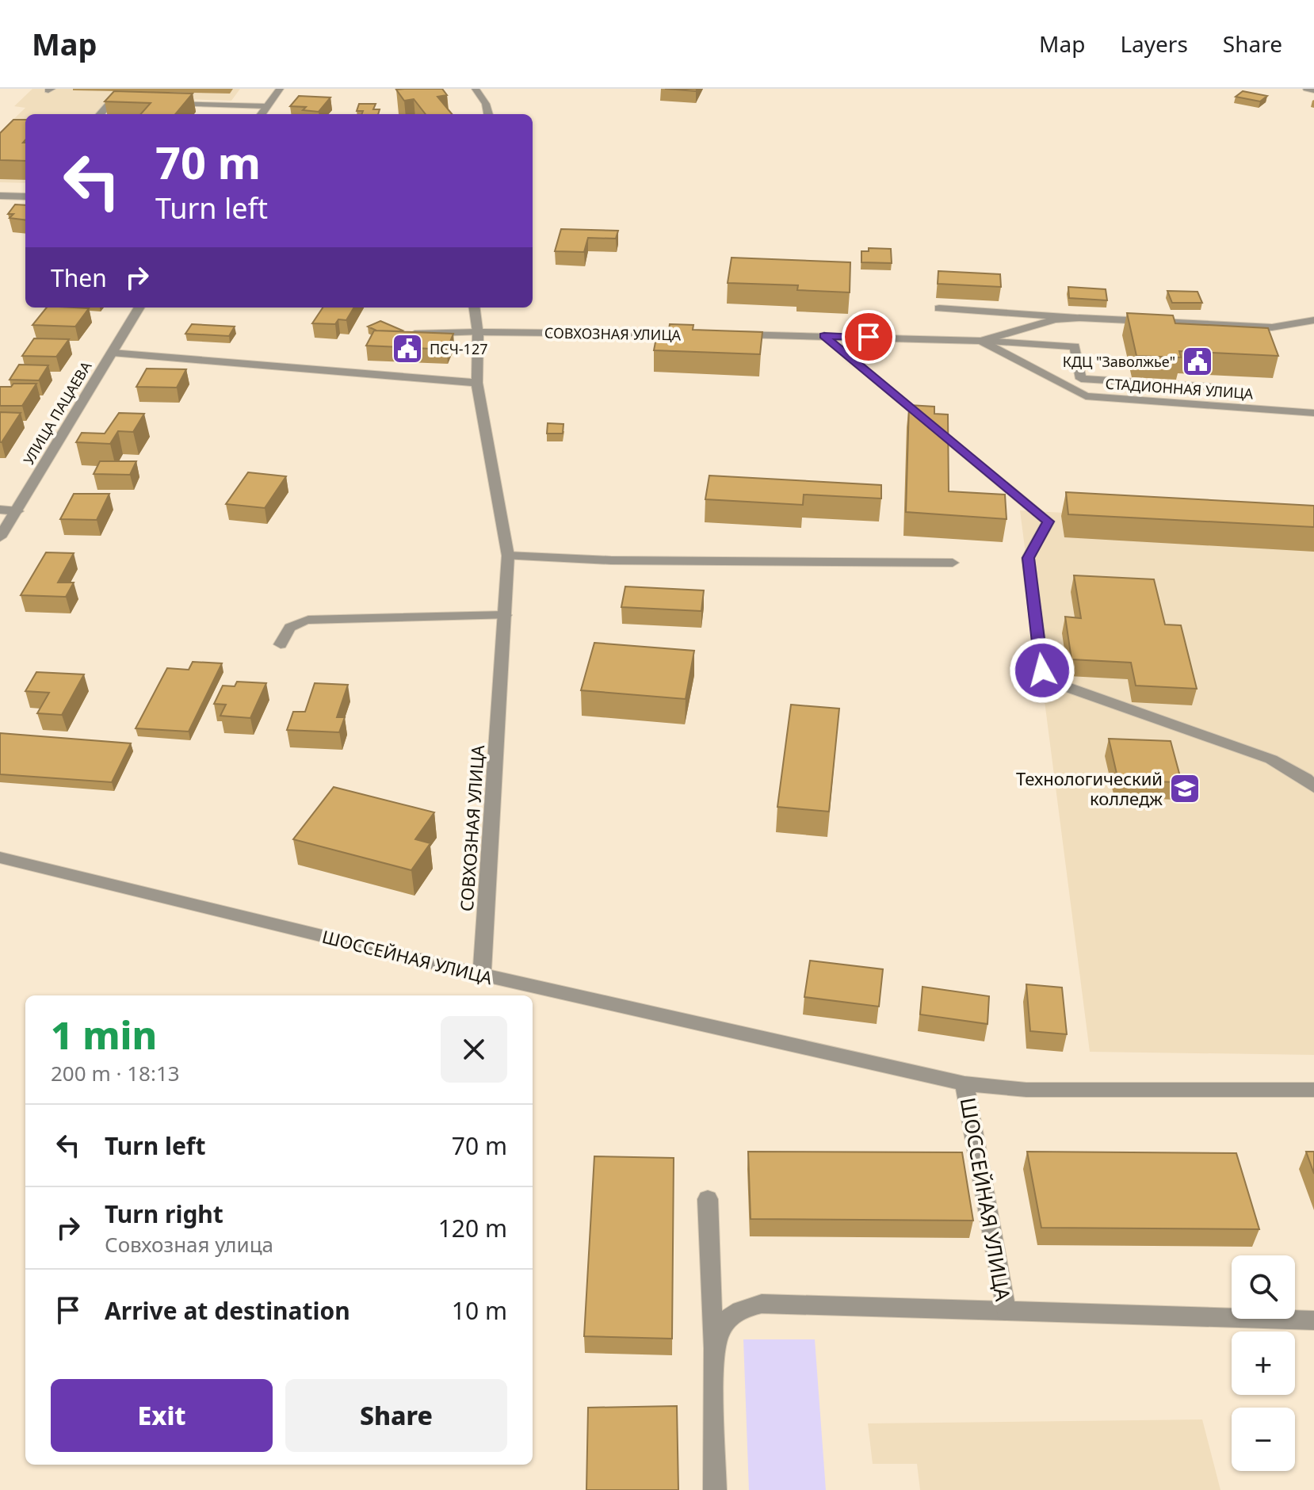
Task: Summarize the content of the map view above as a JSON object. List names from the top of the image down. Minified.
{"streets":{"street":["СОВХОЗНАЯ УЛИЦА","СТАДИОННАЯ УЛИЦА","УЛИЦА ПАЦАЕВА","ШОССЕЙНАЯ УЛИЦА"]},"crossings":[["СОВХОЗНАЯ УЛИЦА","ШОССЕЙНАЯ УЛИЦА"]],"places":{"public building":["ПСЧ-127","КДЦ \"Заволжье\""],"school or university":["Технологический колледж"]},"page":{"header":"Map","nav":["Map","Layers","Share"],"turn":["70 m","Turn left"],"then":"Then","heading":["1 min","200 m · 18:13"],"list":[{"name":"Turn left","value":"70 m"},{"name":"Turn right","note":"Совхозная улица","value":"120 m"},{"name":"Arrive at destination","value":"10 m"}],"map_buttons":["+","−"],"buttons":["Exit","Share"]}}
